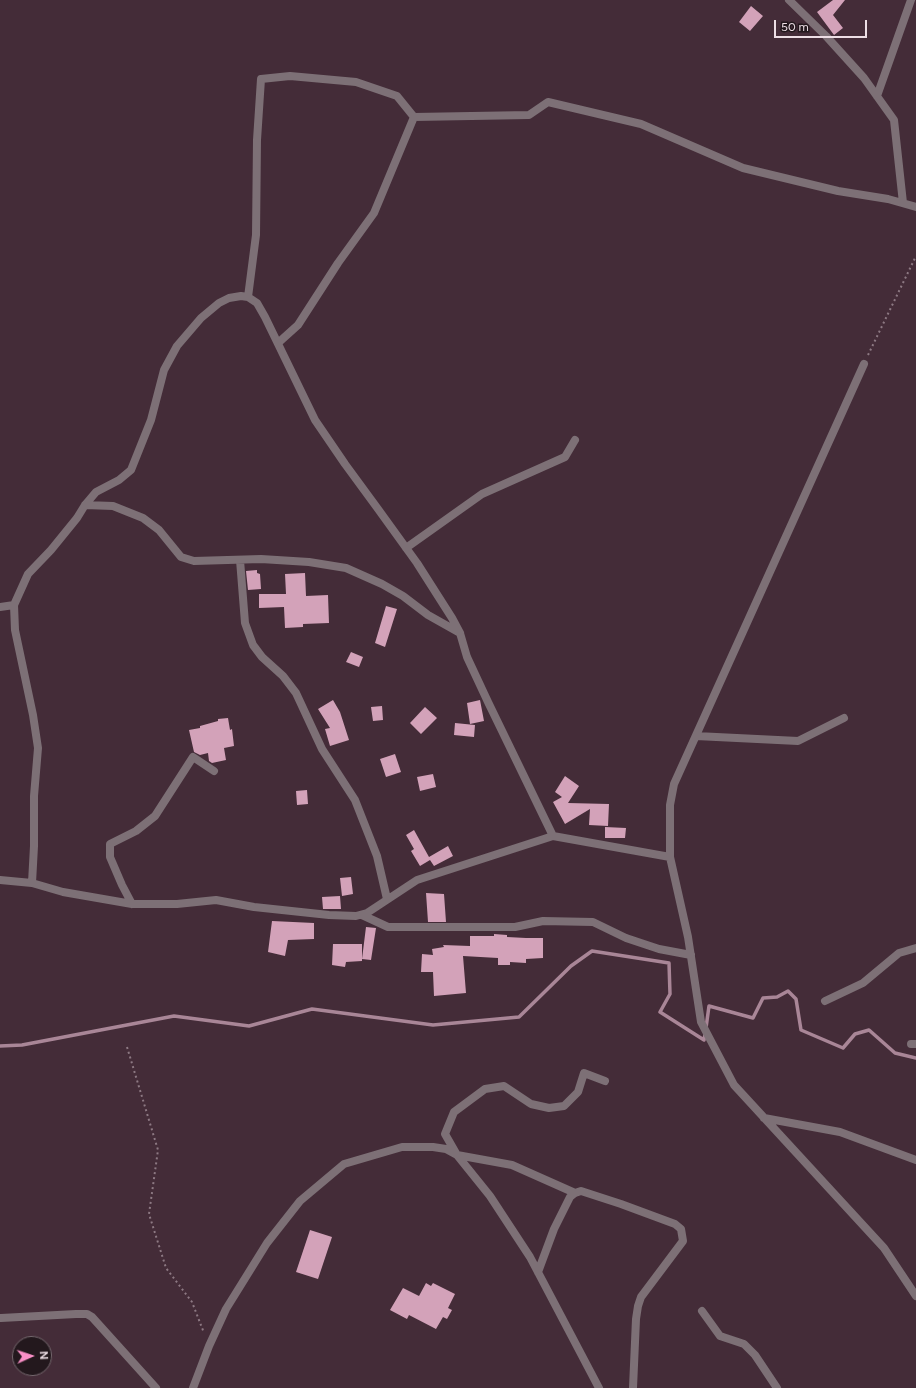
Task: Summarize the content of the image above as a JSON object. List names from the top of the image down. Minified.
{"scale_bar":"50 m","north":"right"}
